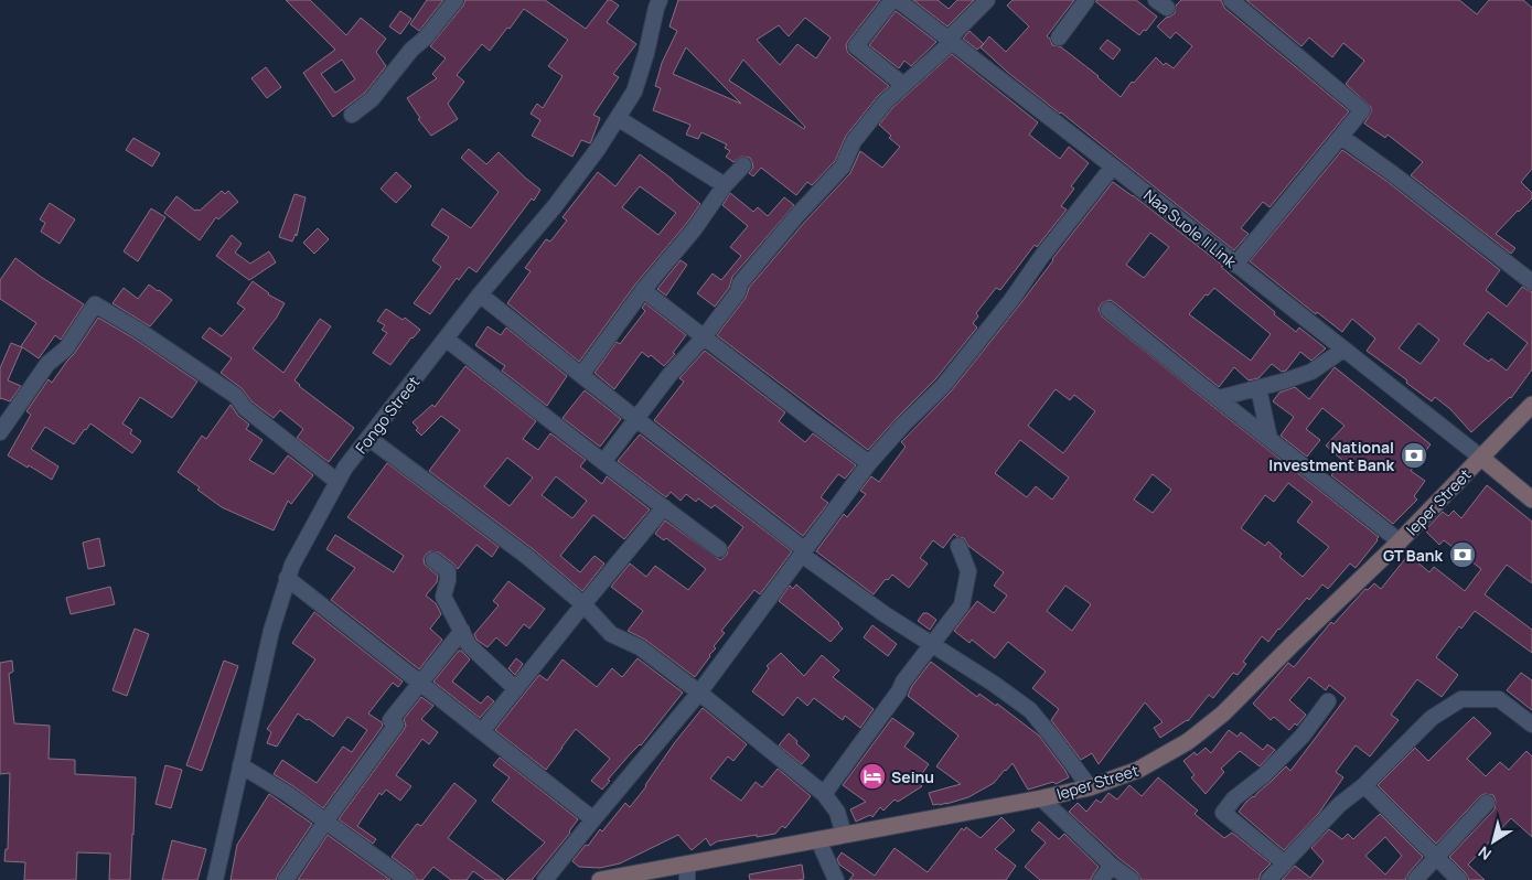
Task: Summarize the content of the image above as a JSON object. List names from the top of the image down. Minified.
{"streets":{"street":["Naa Suole II Link","Fongo Street","Ieper Street"]},"crossings":[["Naa Suole II Link","Ieper Street"]],"places":{"bank":["National Investment Bank","GT Bank"],"hotel":["Seinu"]},"north":"bottom left"}
